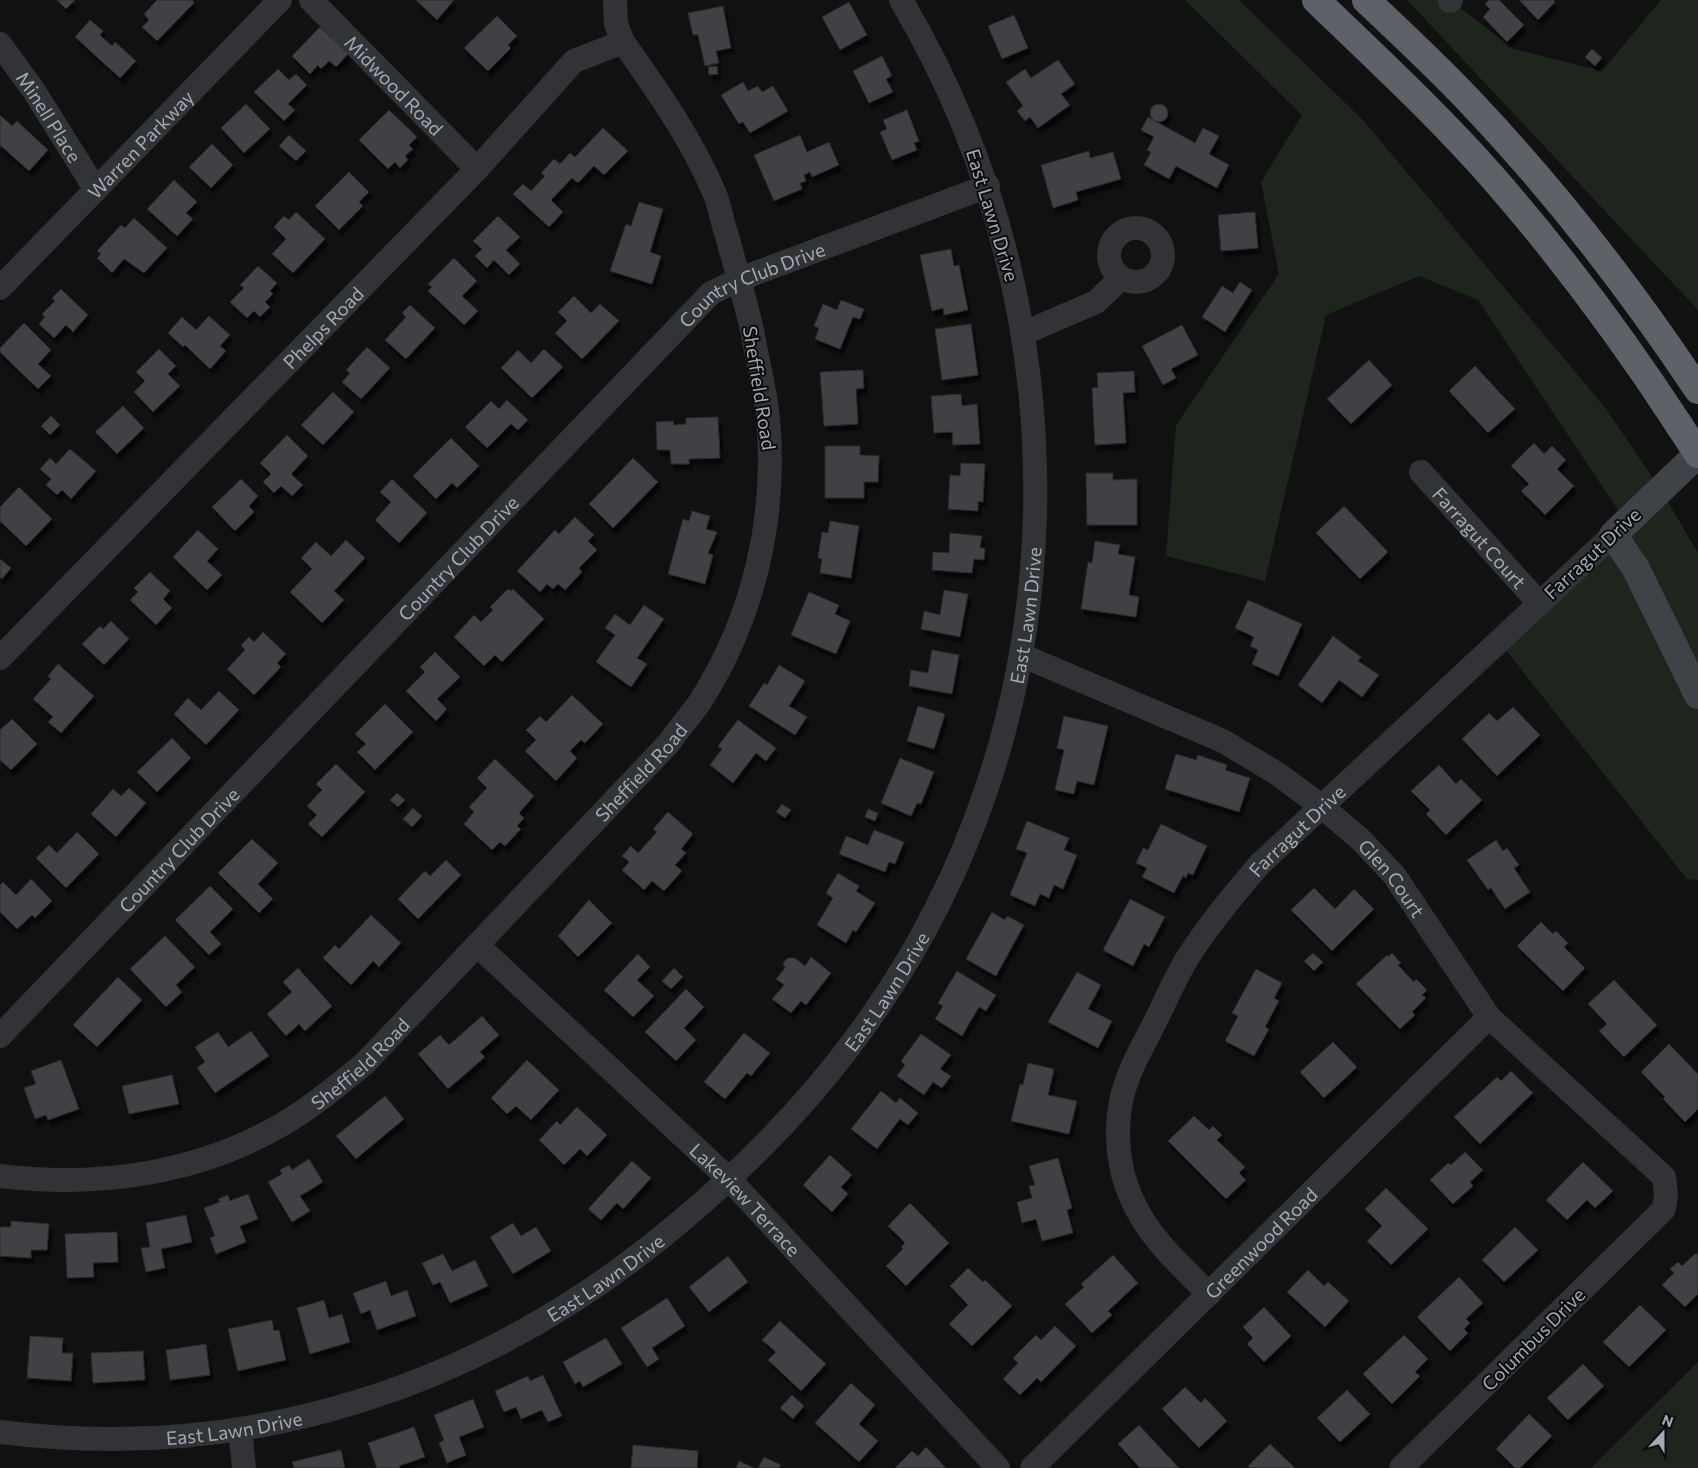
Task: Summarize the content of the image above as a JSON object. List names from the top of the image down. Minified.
{"streets":{"street":["Midwood Road","Minell Place","Warren Parkway","East Lawn Drive","Country Club Drive","Phelps Road","Sheffield Road","Farragut Court","Farragut Drive","Glen Court","Lakeview Terrace","Greenwood Road","Columbus Drive"]},"crossings":[["Midwood Road","Phelps Road"],["Minell Place","Warren Parkway"],["East Lawn Drive","Country Club Drive"],["East Lawn Drive","Glen Court"],["East Lawn Drive","Lakeview Terrace"],["Country Club Drive","Sheffield Road"],["Phelps Road","Sheffield Road"],["Sheffield Road","Lakeview Terrace"],["Farragut Court","Farragut Drive"],["Farragut Drive","Glen Court"],["Farragut Drive","Greenwood Road"],["Glen Court","Greenwood Road"],["Glen Court","Columbus Drive"]],"north":"top"}
